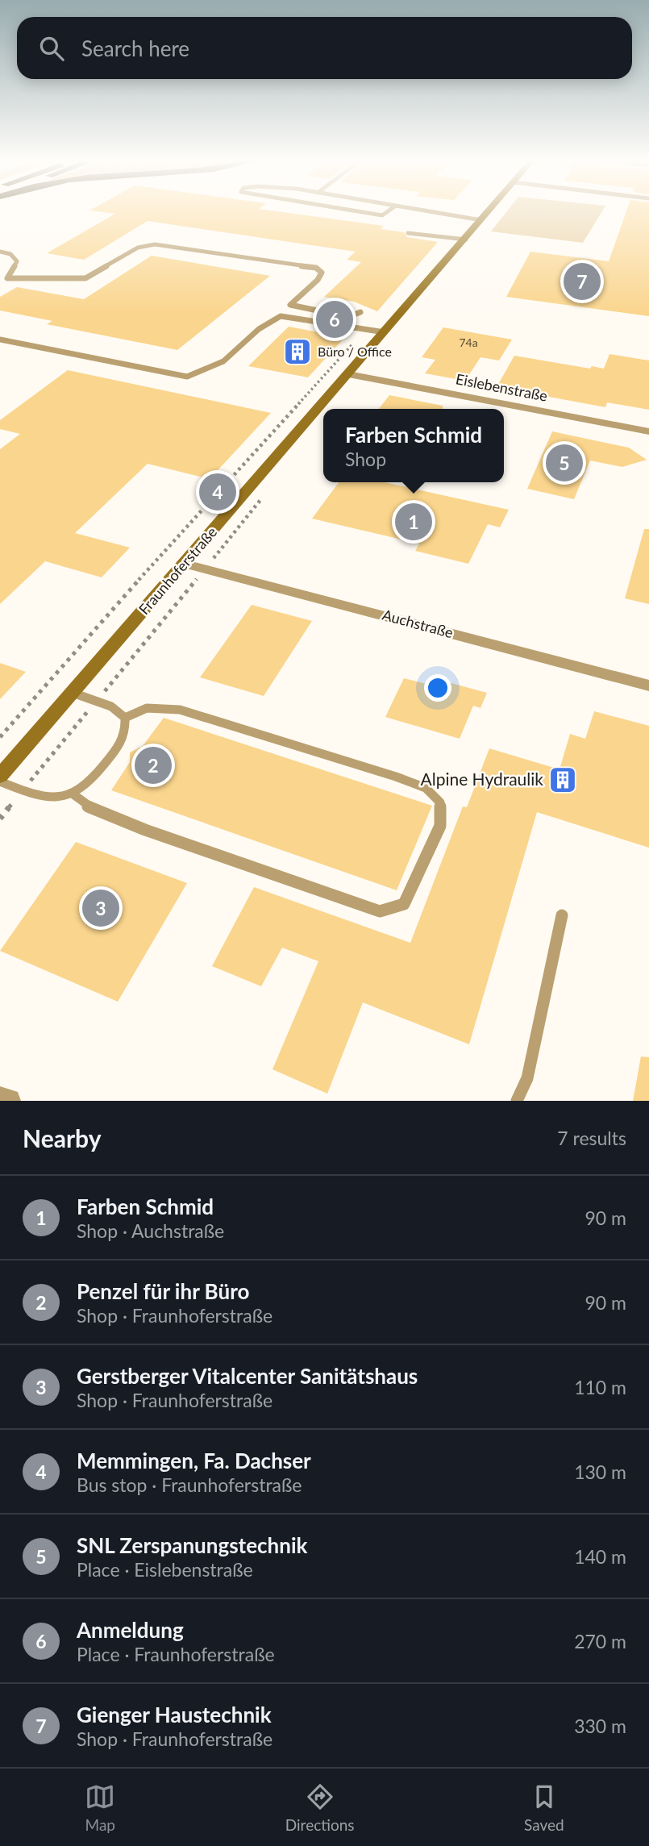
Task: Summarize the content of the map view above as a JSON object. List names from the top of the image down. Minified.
{"streets":{"street":["Eislebenstraße","Fraunhoferstraße","Auchstraße"]},"crossings":[["Eislebenstraße","Fraunhoferstraße"],["Fraunhoferstraße","Auchstraße"]],"places":{"building":["Büro / Office","Alpine Hydraulik"]},"house_numbers":["74a"],"page":{"search":"Search here","pins":["7","6","5","4","1","2","3"],"popup":["Farben Schmid","Shop"],"heading":["Nearby","7 results"],"list":[{"mark":"1","name":"Farben Schmid","note":"Shop · Auchstraße","value":"90 m"},{"mark":"2","name":"Penzel für ihr Büro","note":"Shop · Fraunhoferstraße","value":"90 m"},{"mark":"3","name":"Gerstberger Vitalcenter Sanitätshaus","note":"Shop · Fraunhoferstraße","value":"110 m"},{"mark":"4","name":"Memmingen, Fa. Dachser","note":"Bus stop · Fraunhoferstraße","value":"130 m"},{"mark":"5","name":"SNL Zerspanungstechnik","note":"Place · Eislebenstraße","value":"140 m"},{"mark":"6","name":"Anmeldung","note":"Place · Fraunhoferstraße","value":"270 m"},{"mark":"7","name":"Gienger Haustechnik","note":"Shop · Fraunhoferstraße","value":"330 m"}],"nav":["Map","Directions","Saved"]}}
